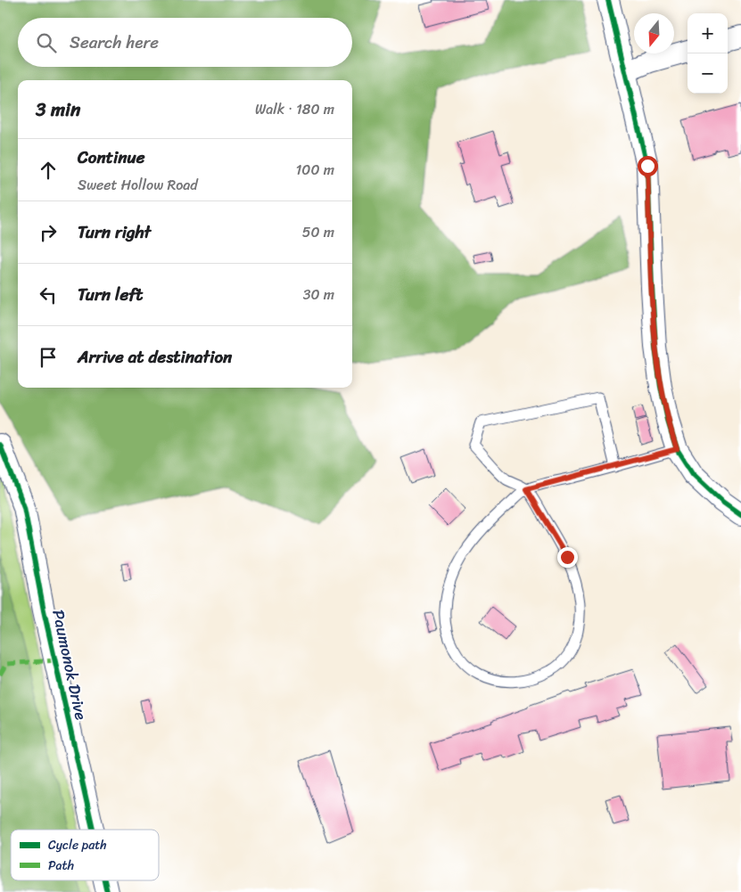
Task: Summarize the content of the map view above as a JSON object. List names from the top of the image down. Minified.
{"streets":{"street":["Paumonok Drive"]},"legend":["Cycle path","Path"],"north":"bottom","page":{"map_buttons":["+","−"],"search":"Search here","heading":["3 min","Walk · 180 m"],"list":[["Continue","Sweet Hollow Road","100 m"],["Turn right","50 m"],["Turn left","30 m"],"Arrive at destination"]}}
